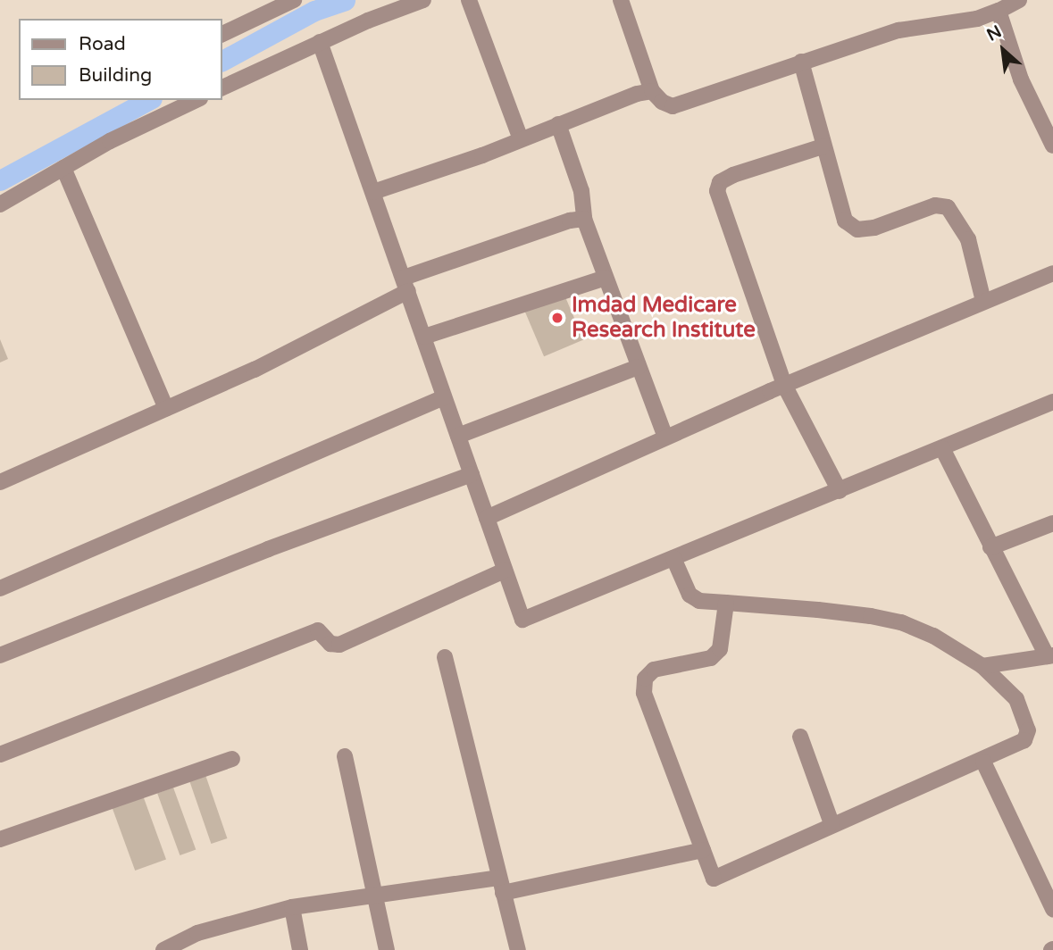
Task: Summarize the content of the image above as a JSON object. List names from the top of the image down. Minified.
{"places":["Imdad Medicare Research Institute"],"legend":["Road","Building"],"north":"top left"}
